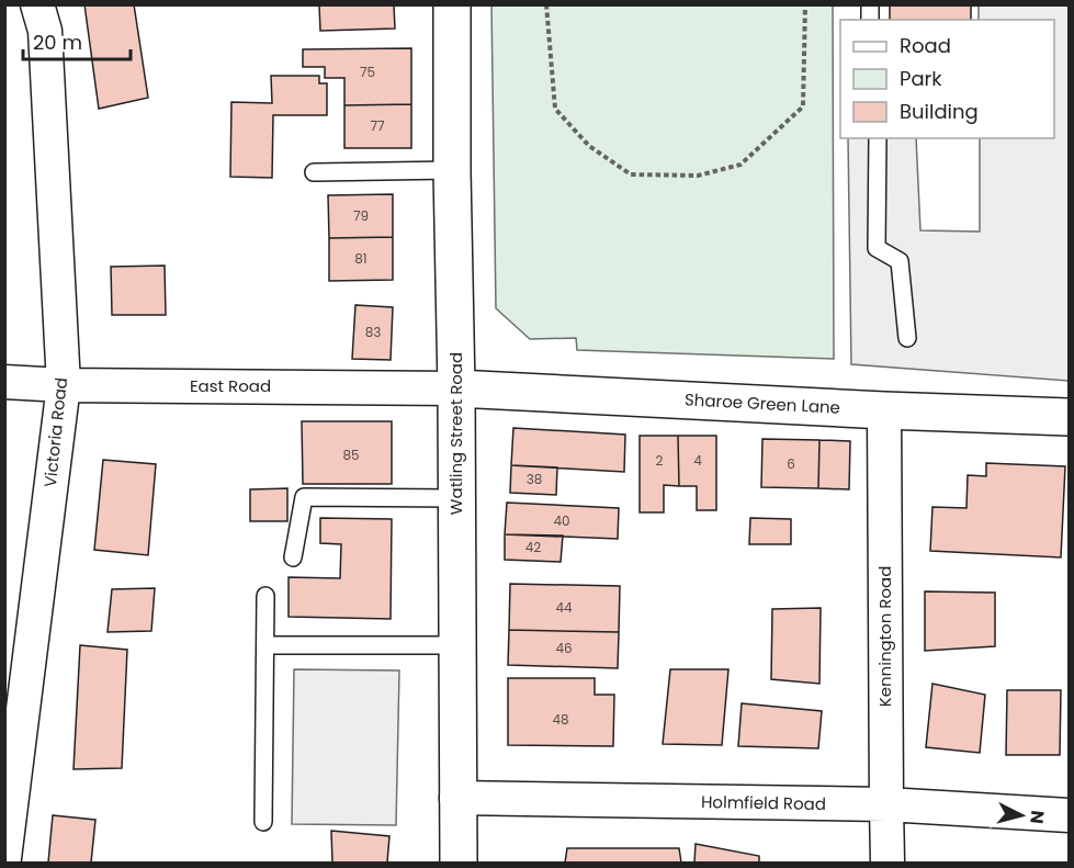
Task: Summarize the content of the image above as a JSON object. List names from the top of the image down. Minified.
{"streets":{"main road":["Sharoe Green Lane","Watling Street Road"],"street":["East Road","Victoria Road","Kennington Road","Holmfield Road"]},"crossings":[["East Road","Sharoe Green Lane"],["East Road","Victoria Road"],["East Road","Watling Street Road"],["Sharoe Green Lane","Watling Street Road"],["Sharoe Green Lane","Kennington Road"],["Watling Street Road","Holmfield Road"],["Kennington Road","Holmfield Road"]],"house_numbers":["75","77","79","81","83","85","2","4","6","38","40","42","44","46","48"],"legend":["Road","Park","Building"],"scale_bar":"20 m","north":"right"}
